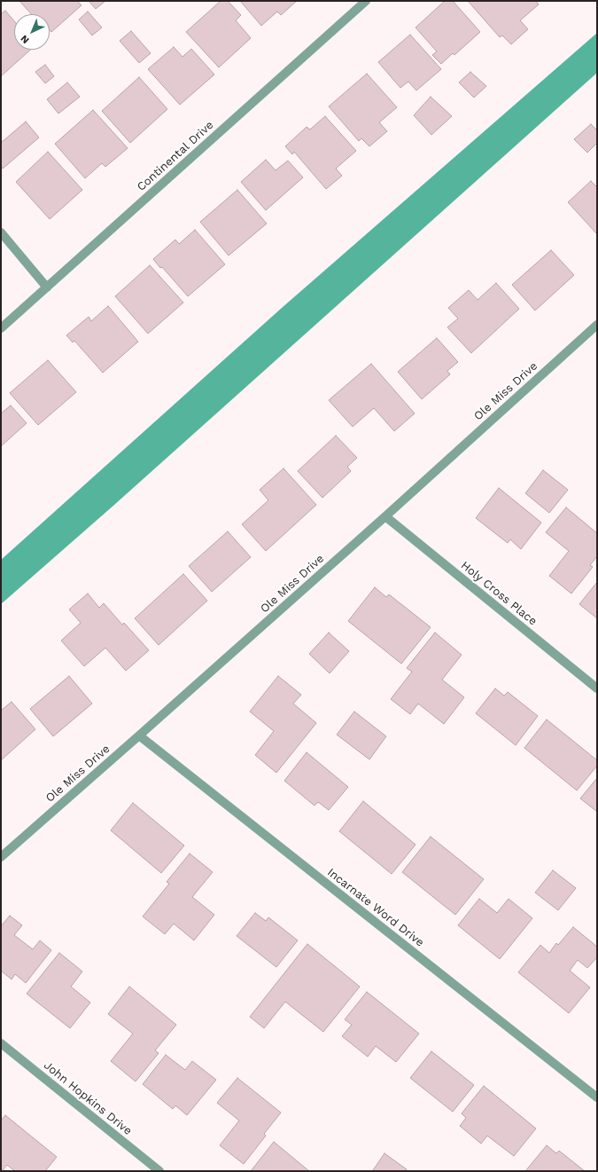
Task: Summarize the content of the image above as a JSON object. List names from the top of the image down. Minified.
{"streets":{"street":["Continental Drive","Ole Miss Drive","Holy Cross Place","Incarnate Word Drive","John Hopkins Drive"]},"crossings":[["Ole Miss Drive","Holy Cross Place"],["Ole Miss Drive","Incarnate Word Drive"]],"north":"bottom left"}
